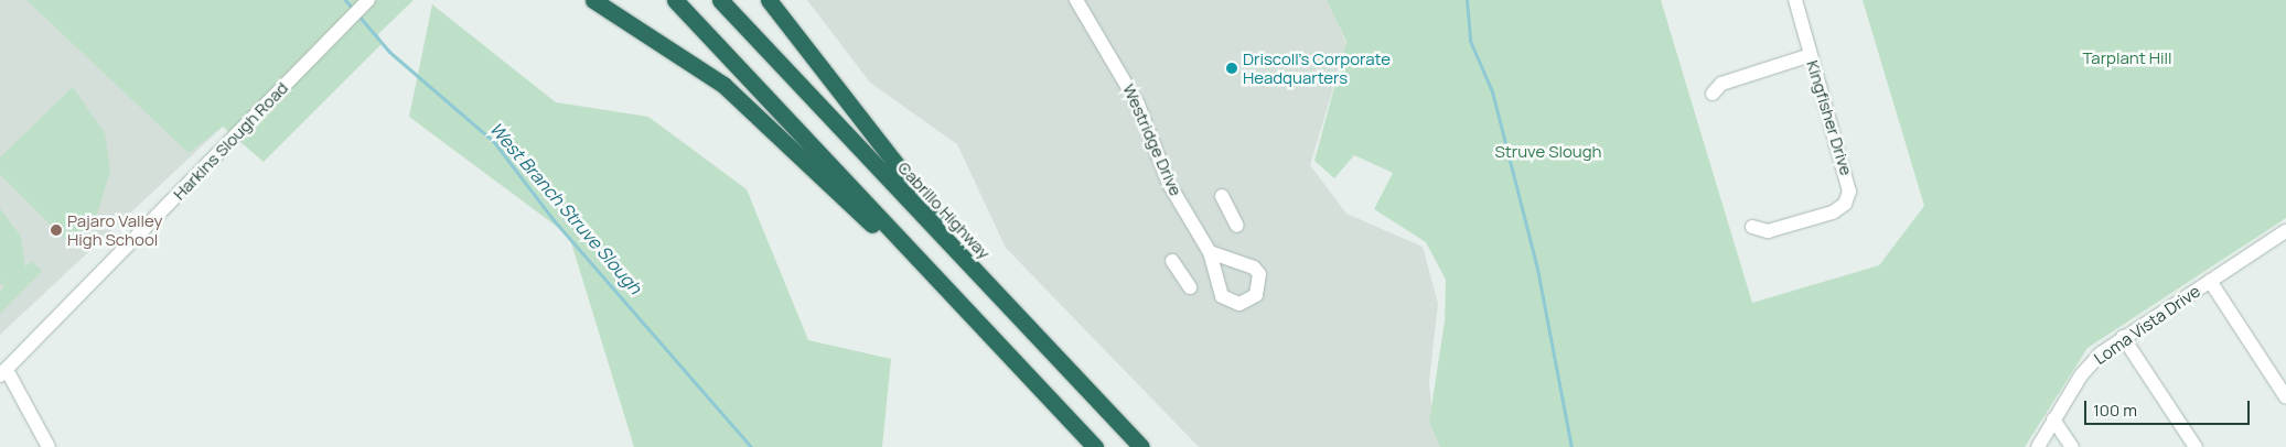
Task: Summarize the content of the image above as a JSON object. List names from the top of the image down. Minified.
{"streets":{"highway":["Cabrillo Highway"],"street":["Kingfisher Drive","Westridge Drive","Harkins Slough Road","Loma Vista Drive"]},"water":["West Branch Struve Slough"],"parks":["Tarplant Hill","Struve Slough"],"places":["Driscoll's Corporate Headquarters","Pajaro Valley High School"],"scale_bar":"100 m"}
